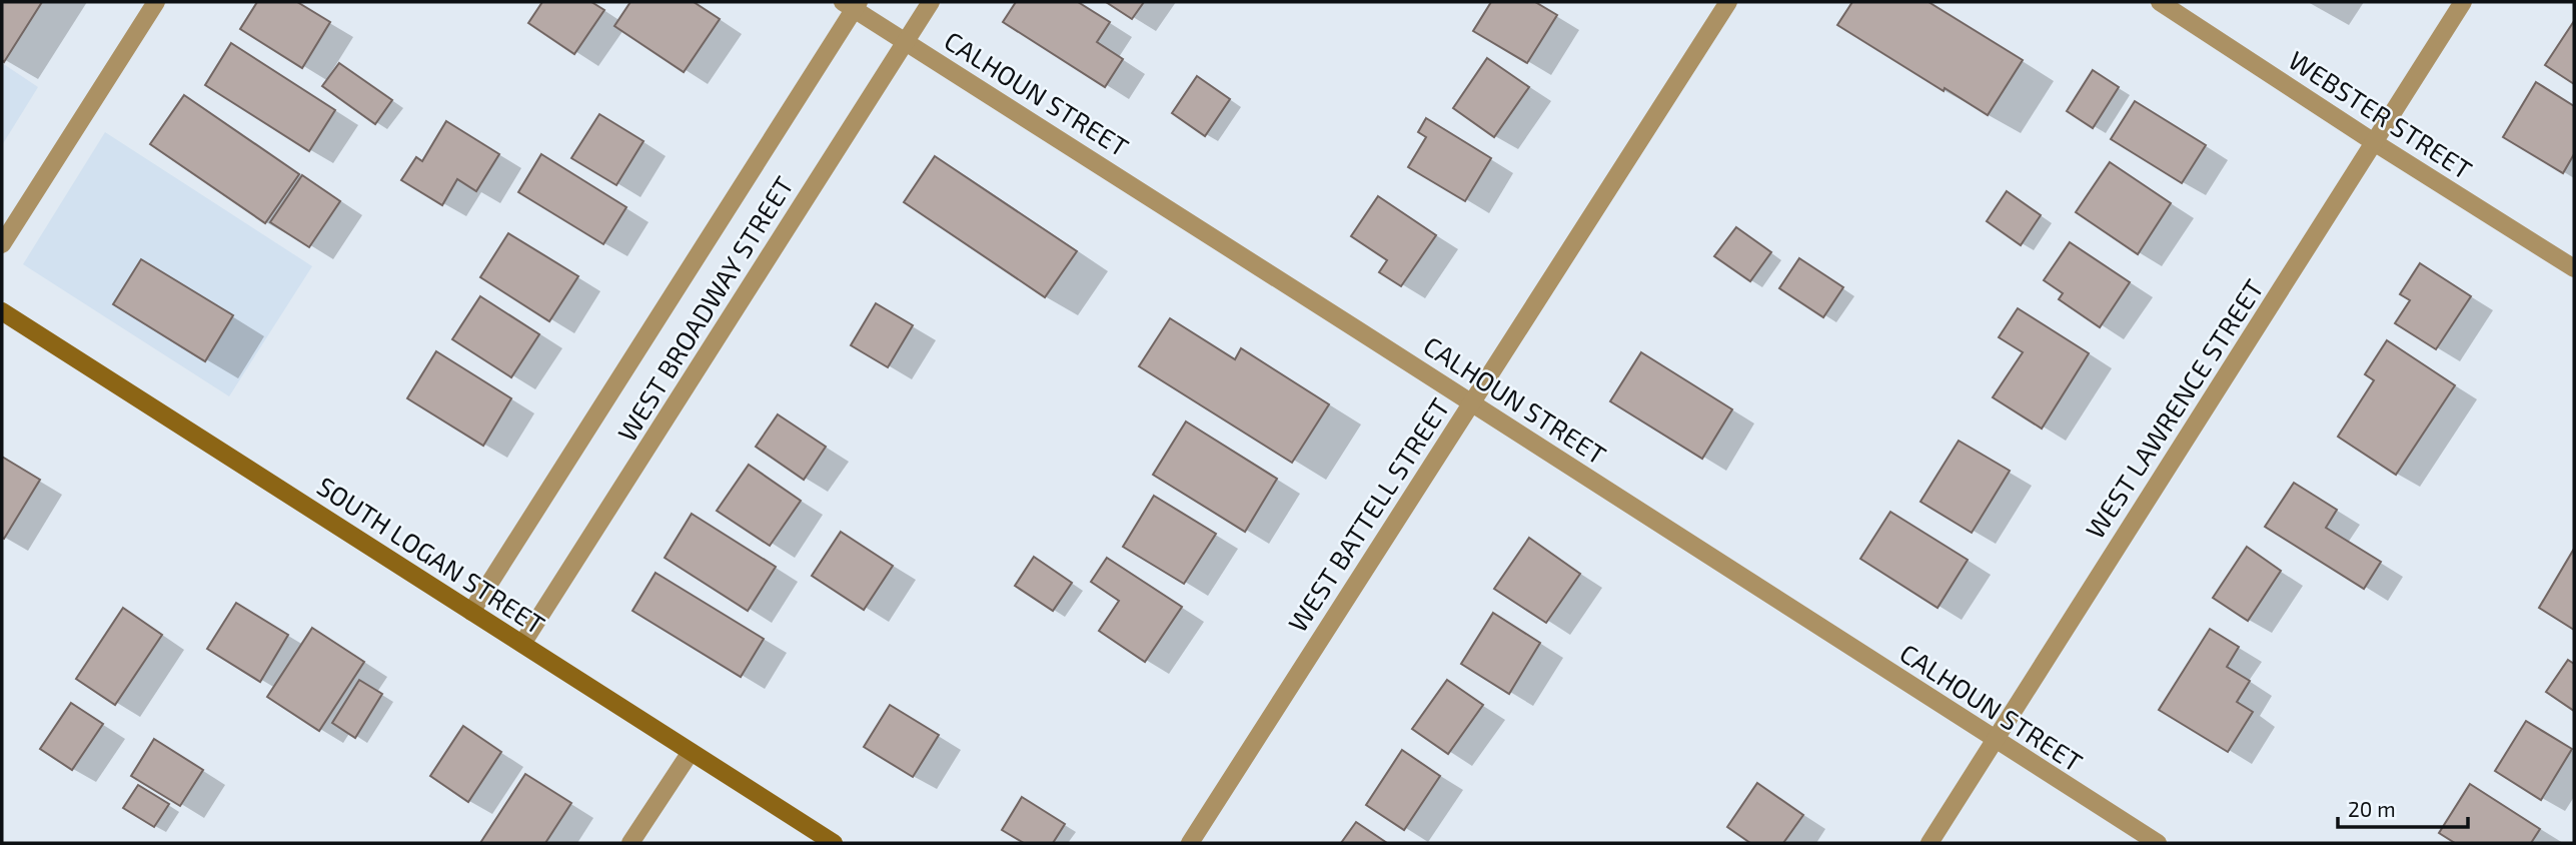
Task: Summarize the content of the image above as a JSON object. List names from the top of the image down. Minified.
{"streets":{"street":["CALHOUN STREET","WEBSTER STREET","WEST BROADWAY STREET","WEST LAWRENCE STREET","WEST BATTELL STREET","SOUTH LOGAN STREET"]},"crossings":[["CALHOUN STREET","WEST BROADWAY STREET"],["CALHOUN STREET","WEST LAWRENCE STREET"],["CALHOUN STREET","WEST BATTELL STREET"],["WEBSTER STREET","WEST LAWRENCE STREET"],["WEST BROADWAY STREET","SOUTH LOGAN STREET"]],"scale_bar":"20 m"}
